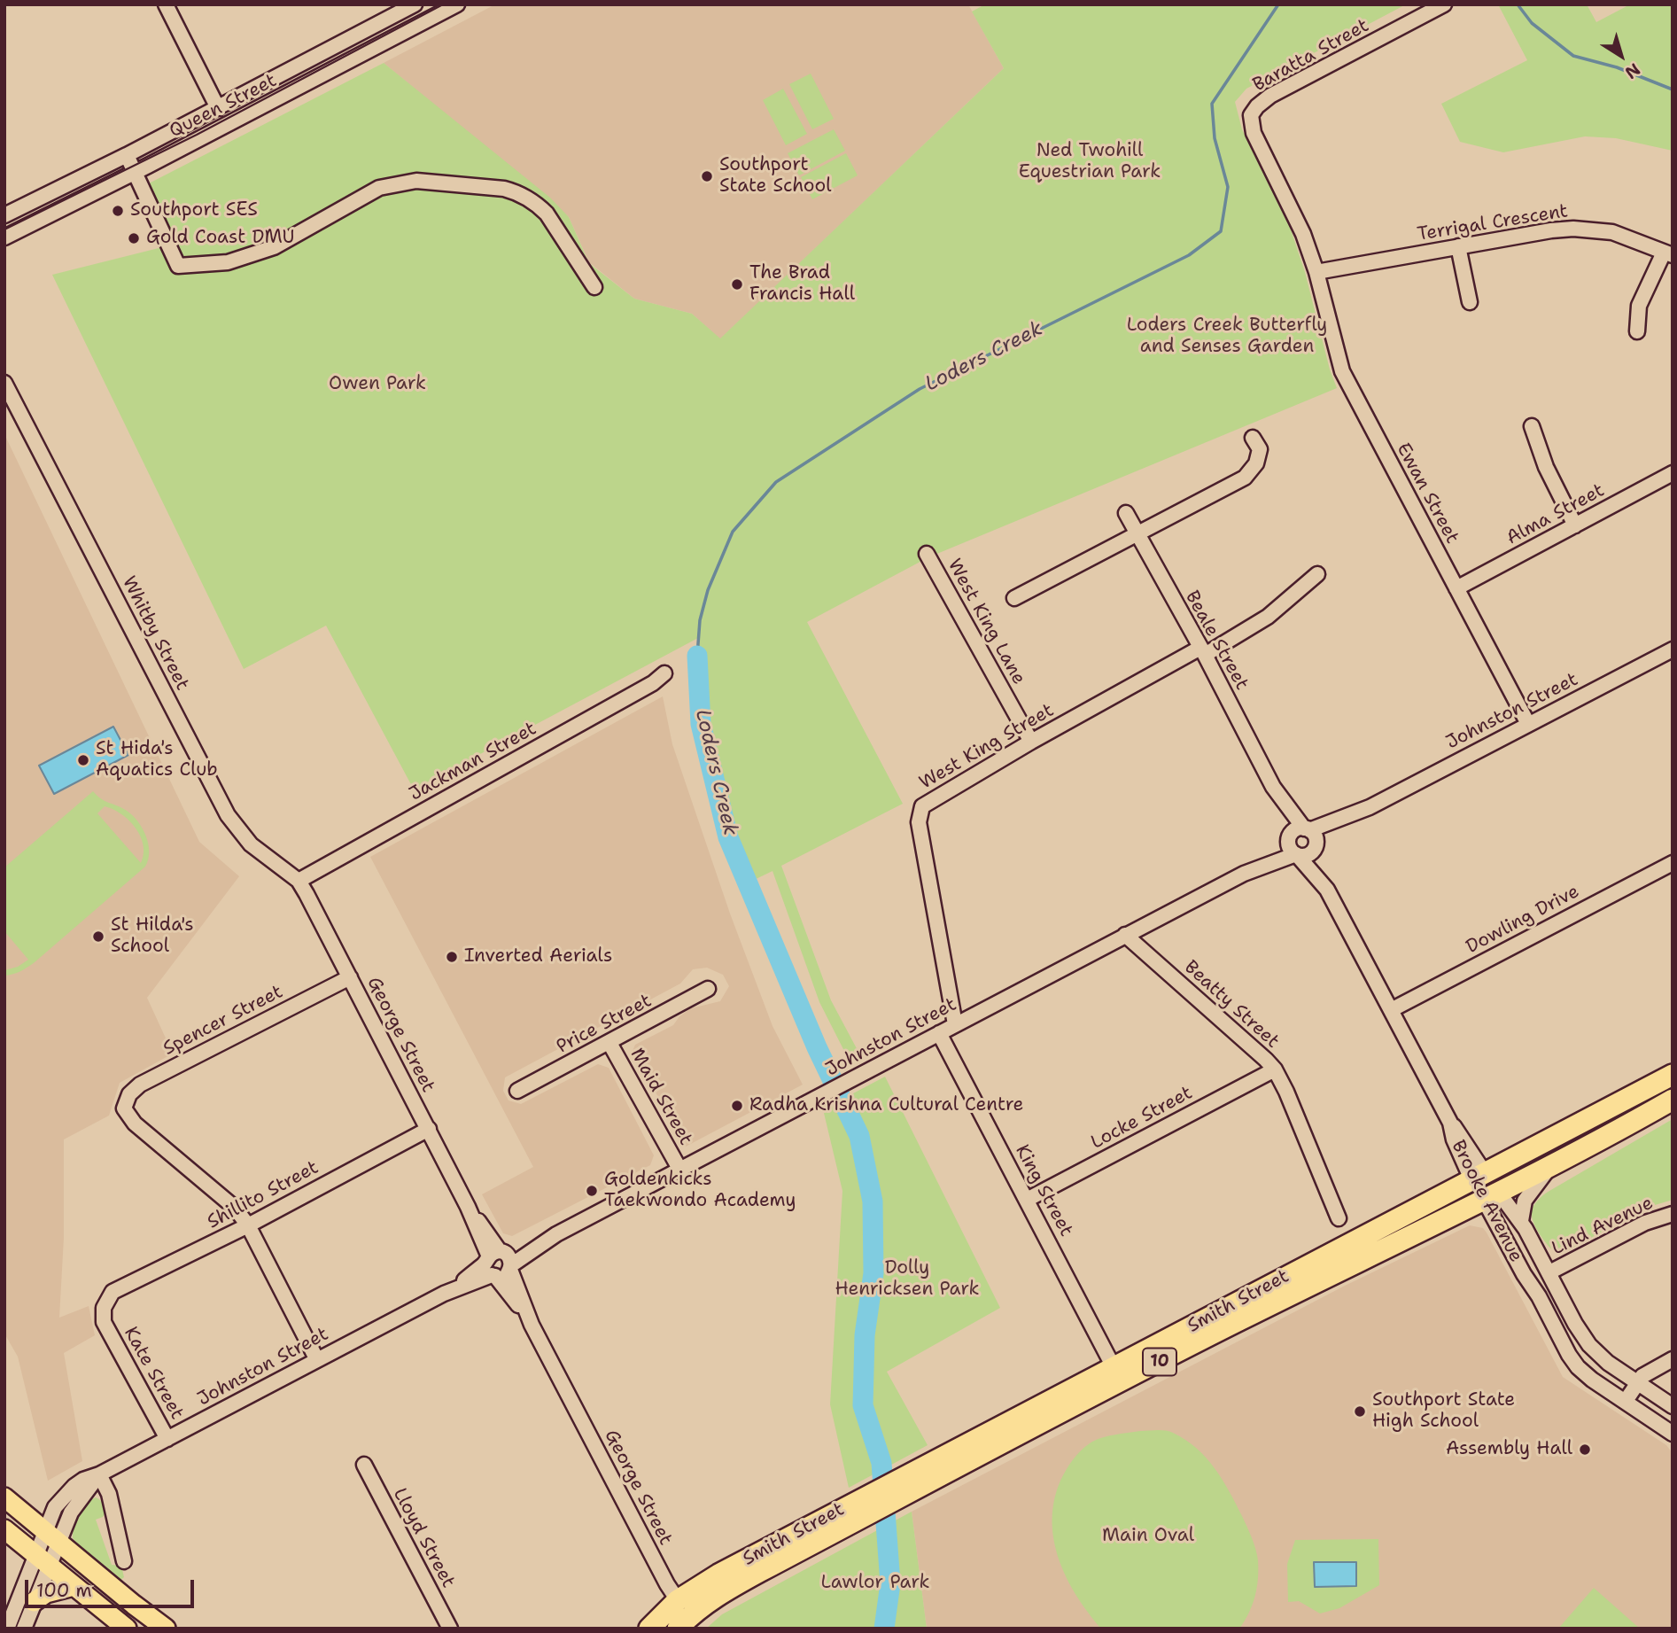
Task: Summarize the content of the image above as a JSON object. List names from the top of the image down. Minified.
{"streets":{"highway":["Brooke Avenue","Smith Street","10"],"street":["Baratta Street","Queen Street","Terrigal Crescent","Ewan Street","Alma Street","West King Lane","Whitby Street","Beale Street","Johnston Street","West King Street","Jackman Street","Dowling Drive","Beatty Street","Spencer Street","Price Street","George Street","Maid Street","Locke Street","King Street","Shillito Street","Lind Avenue","Kate Street","Lloyd Street"]},"crossings":[["Baratta Street","Terrigal Crescent"],["Baratta Street","Ewan Street"],["Terrigal Crescent","Ewan Street"],["Ewan Street","Alma Street"],["Ewan Street","Johnston Street"],["West King Lane","West King Street"],["Whitby Street","Jackman Street"],["Whitby Street","George Street"],["Beale Street","Johnston Street"],["Beale Street","West King Street"],["Beale Street","Dowling Drive"],["Beale Street","Brooke Avenue"],["Johnston Street","West King Street"],["Johnston Street","Beatty Street"],["Johnston Street","George Street"],["Johnston Street","Maid Street"],["Johnston Street","King Street"],["Johnston Street","Kate Street"],["Jackman Street","George Street"],["Beatty Street","Locke Street"],["Spencer Street","George Street"],["Spencer Street","Shillito Street"],["Price Street","Maid Street"],["George Street","Shillito Street"],["George Street","Smith Street"],["Locke Street","King Street"],["King Street","Smith Street"],["Shillito Street","Kate Street"],["Brooke Avenue","Lind Avenue"],["Brooke Avenue","Smith Street"]],"water":["Loders Creek"],"parks":["Ned Twohill Equestrian Park","Loders Creek Butterfly and Senses Garden","Owen Park","Dolly Henricksen Park","Main Oval","Lawlor Park"],"places":["Southport State School","Southport SES","Gold Coast DMU","The Brad Francis Hall","St Hida's Aquatics Club","St Hilda's School","Inverted Aerials","Radha Krishna Cultural Centre","Goldenkicks Taekwondo Academy","Southport State High School","Assembly Hall"],"scale_bar":"100 m","north":"bottom right"}
